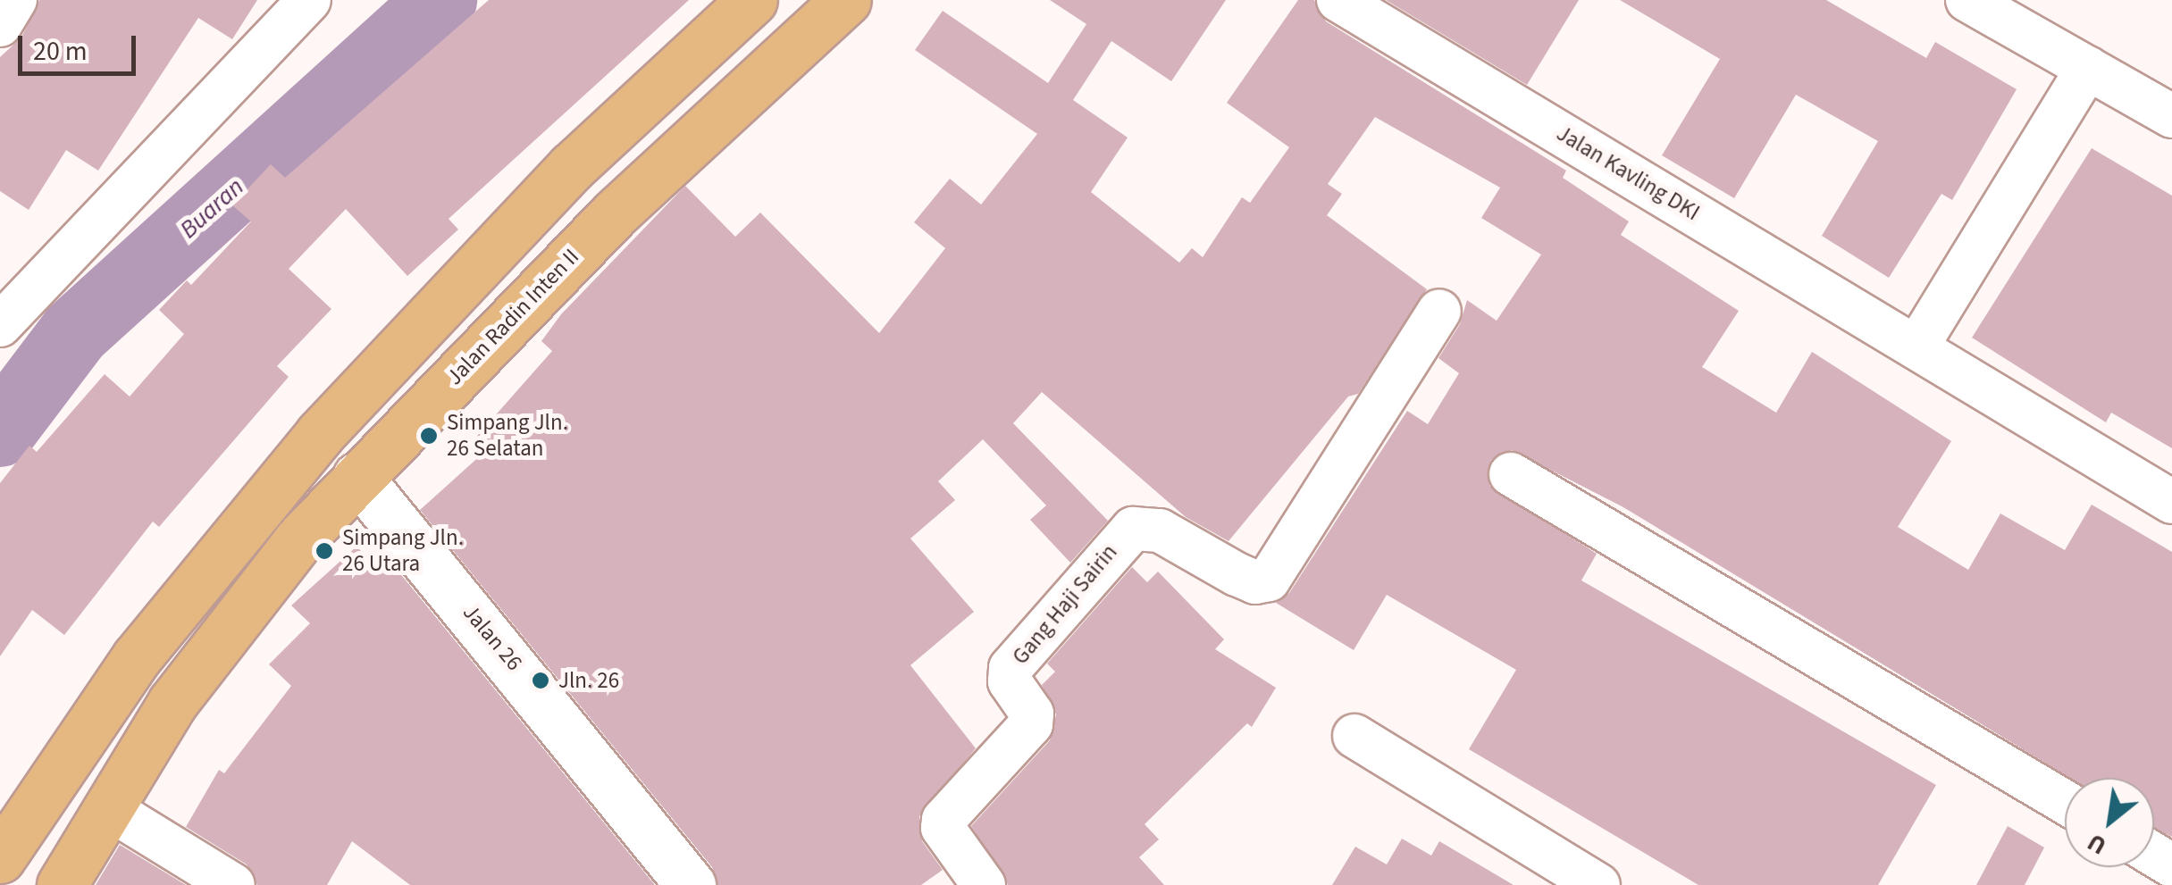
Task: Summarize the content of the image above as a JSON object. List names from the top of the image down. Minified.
{"streets":{"main road":["Jalan Radin Inten II"],"street":["Jalan Kavling DKI","Gang Haji Sairin","Jalan 26"]},"crossings":[["Jalan Radin Inten II","Jalan 26"]],"water":["Buaran"],"places":["Simpang Jln. 26 Selatan","Simpang Jln. 26 Utara","Jln. 26"],"scale_bar":"20 m","north":"bottom left"}
